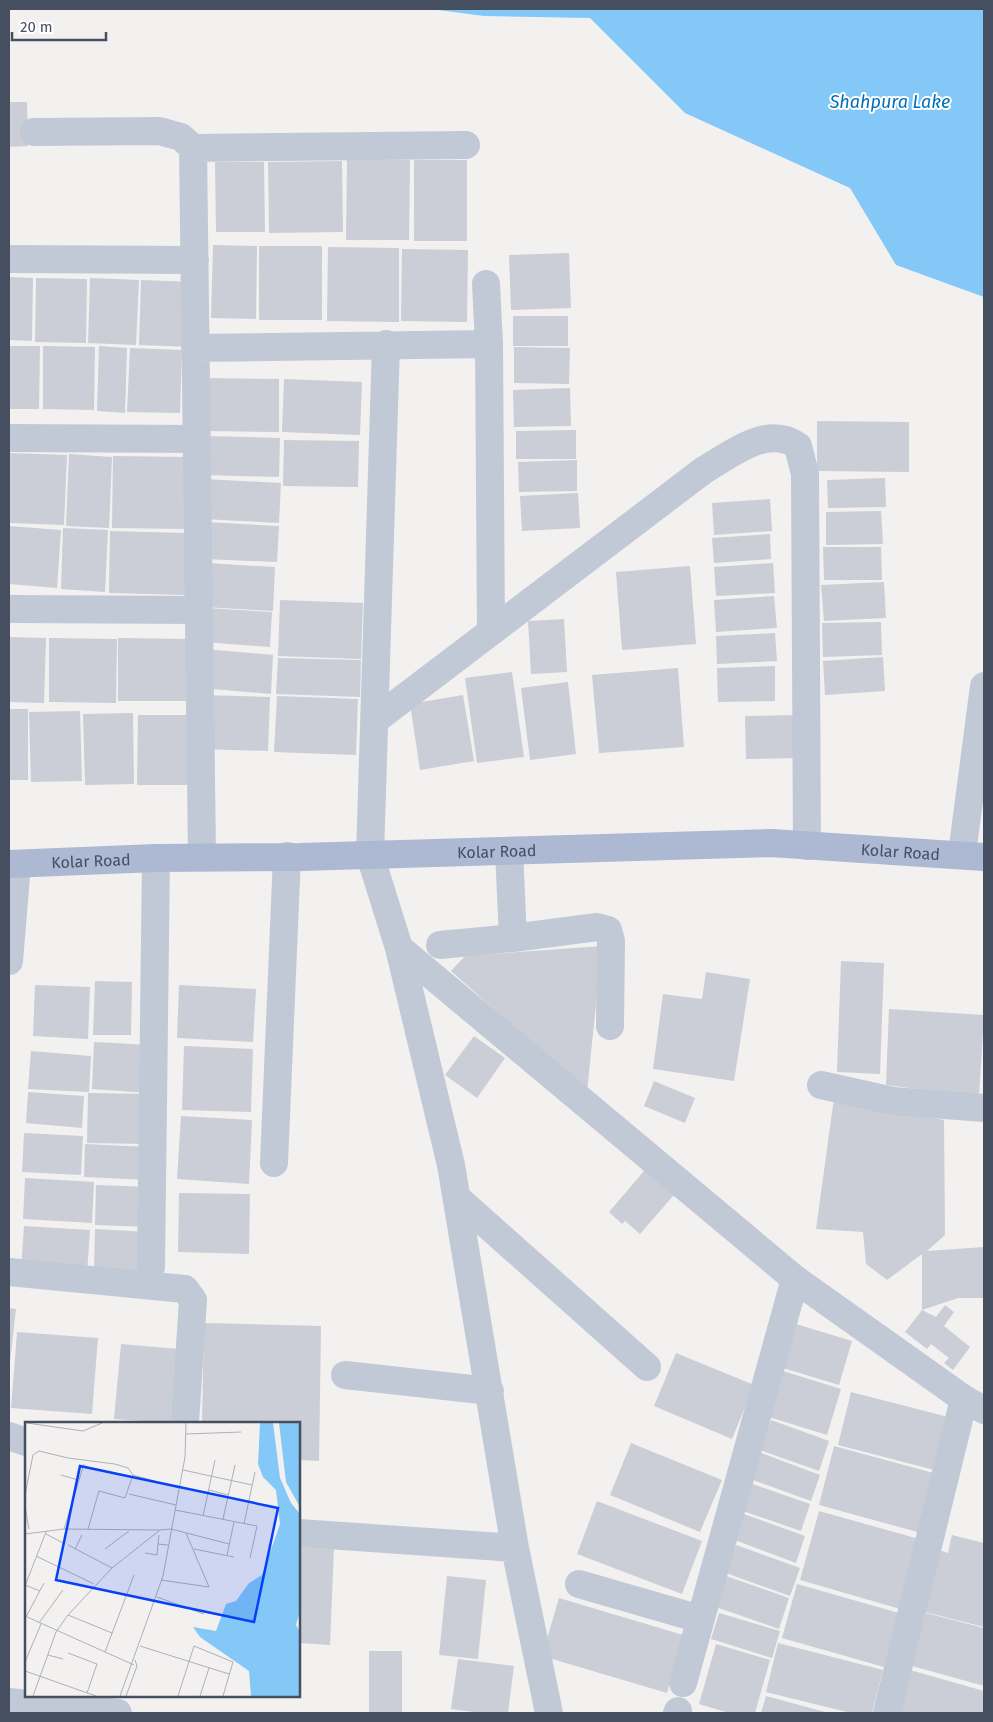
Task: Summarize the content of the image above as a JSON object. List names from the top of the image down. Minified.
{"streets":{"main road":["Kolar Road"]},"water":["Shahpura Lake"],"scale_bar":"20 m"}
